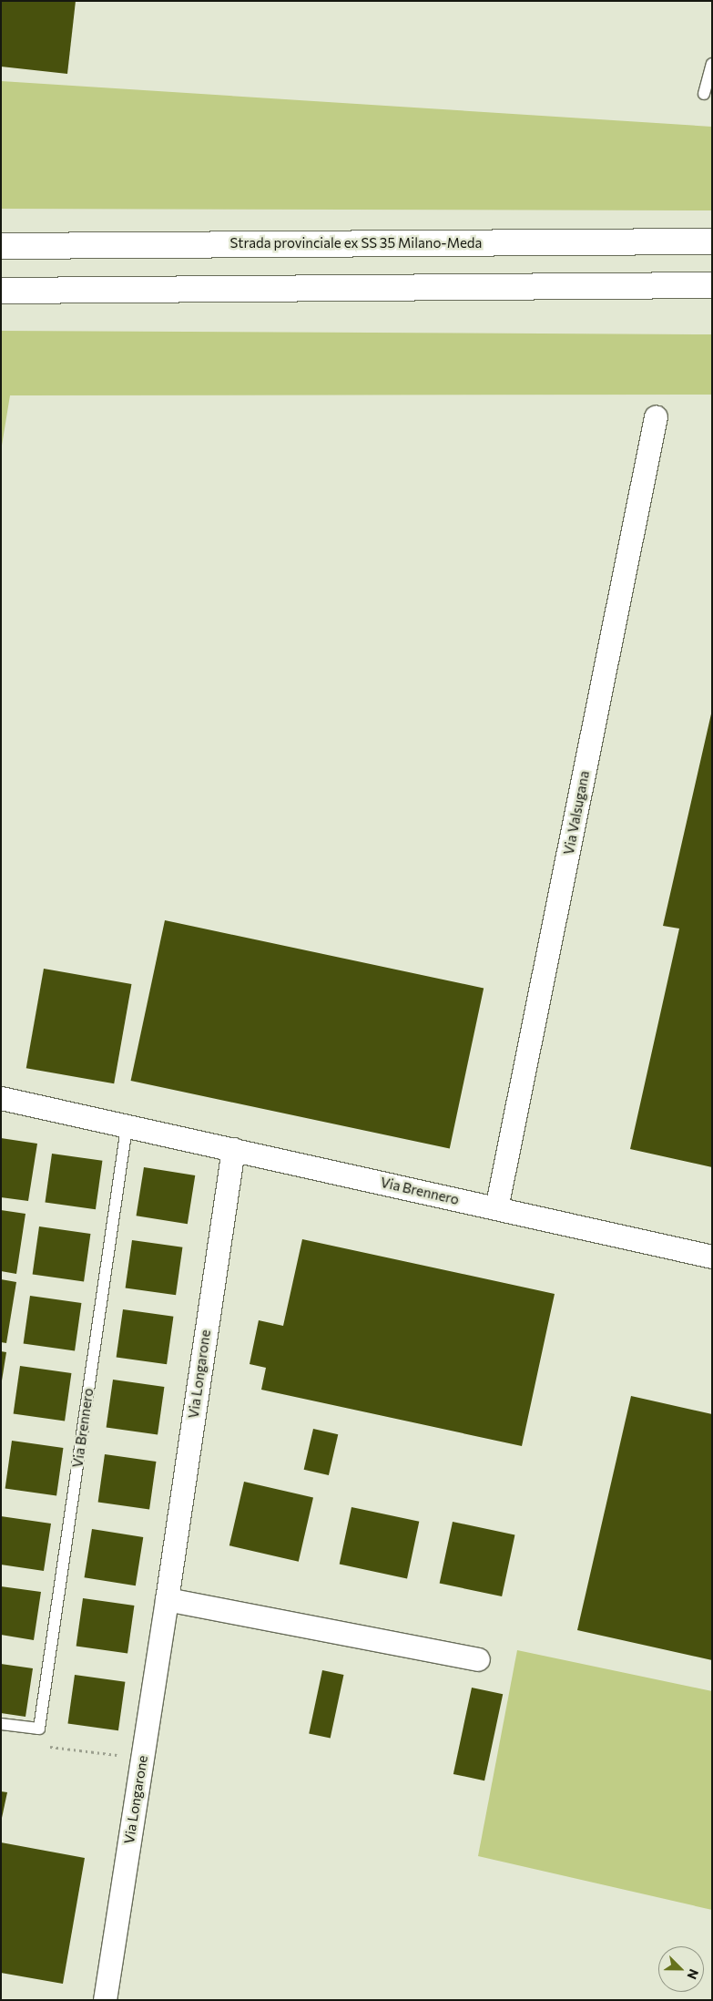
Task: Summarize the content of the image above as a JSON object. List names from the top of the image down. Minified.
{"streets":{"highway":["Strada provinciale ex SS 35 Milano-Meda"],"street":["Via Valsugana","Via Brennero","Via Longarone"]},"crossings":[["Via Valsugana","Via Brennero"],["Via Brennero","Via Longarone"]],"north":"bottom right"}
